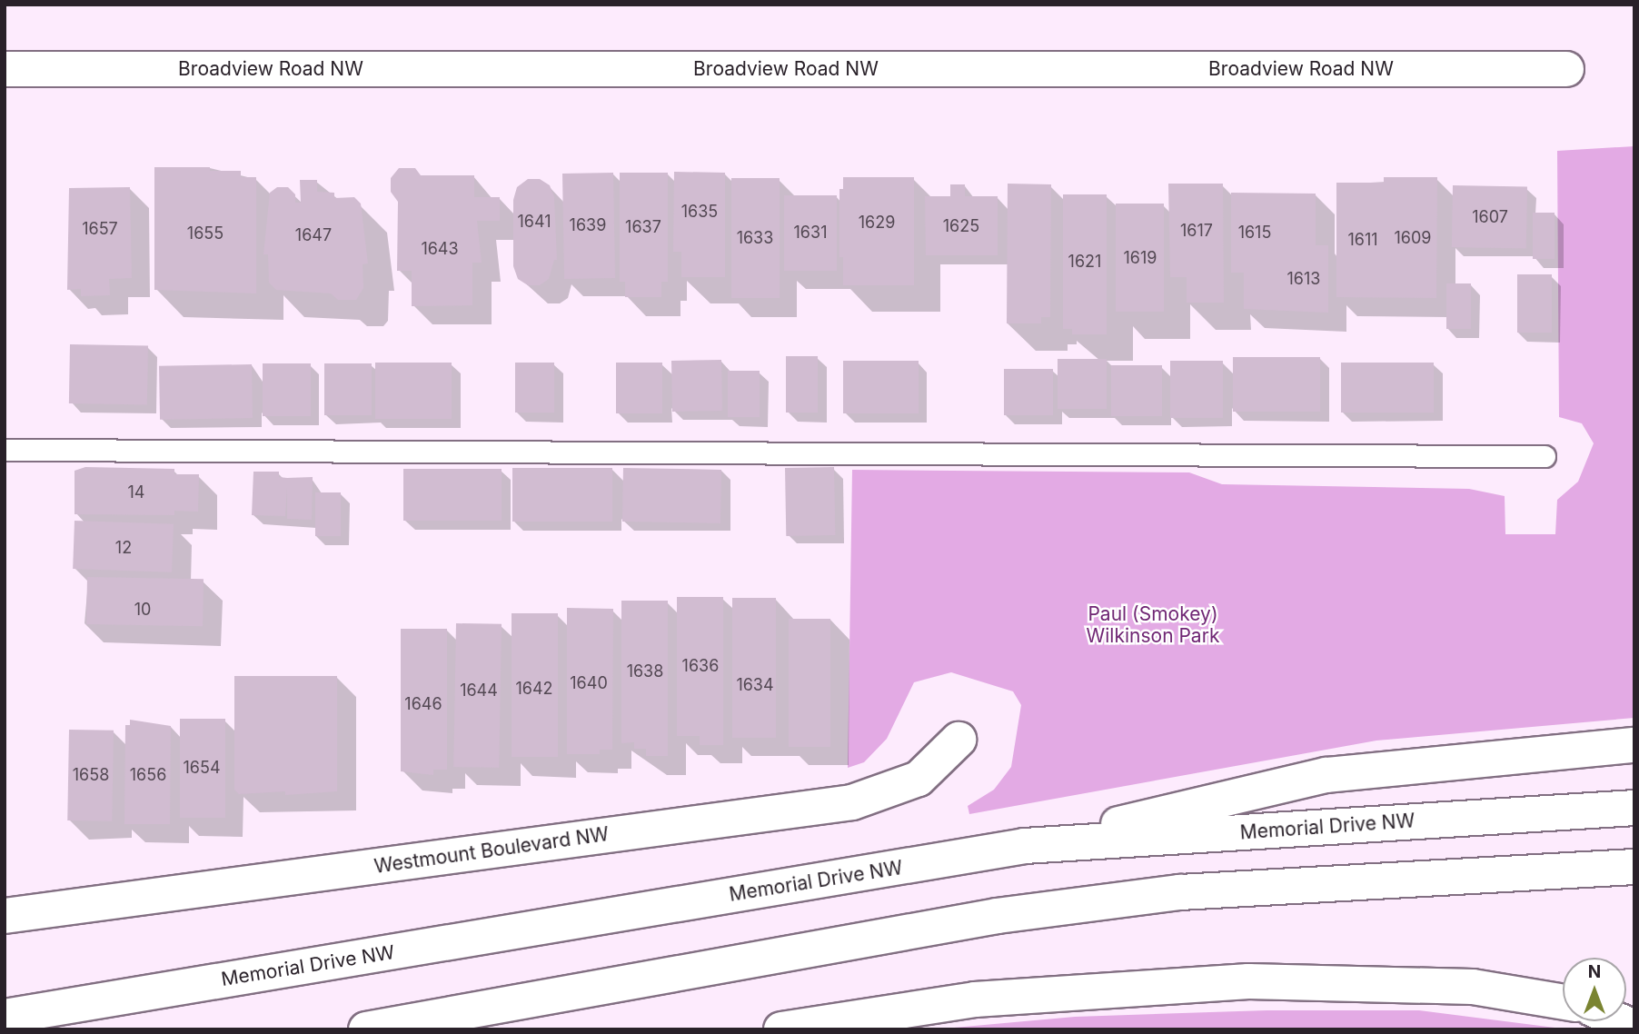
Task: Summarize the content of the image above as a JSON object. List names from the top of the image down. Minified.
{"streets":{"main road":["Broadview Road NW","Memorial Drive NW","Westmount Boulevard NW"]},"parks":["Paul (Smokey) Wilkinson Park"],"house_numbers":["1635","1607","1641","1629","1639","1625","1637","1657","1617","1631","1615","1655","1647","1633","1609","1611","1643","1619","1621","1613","14","12","10","1636","1638","1640","1634","1642","1644","1646","1654","1658","1656"],"north":"top"}
